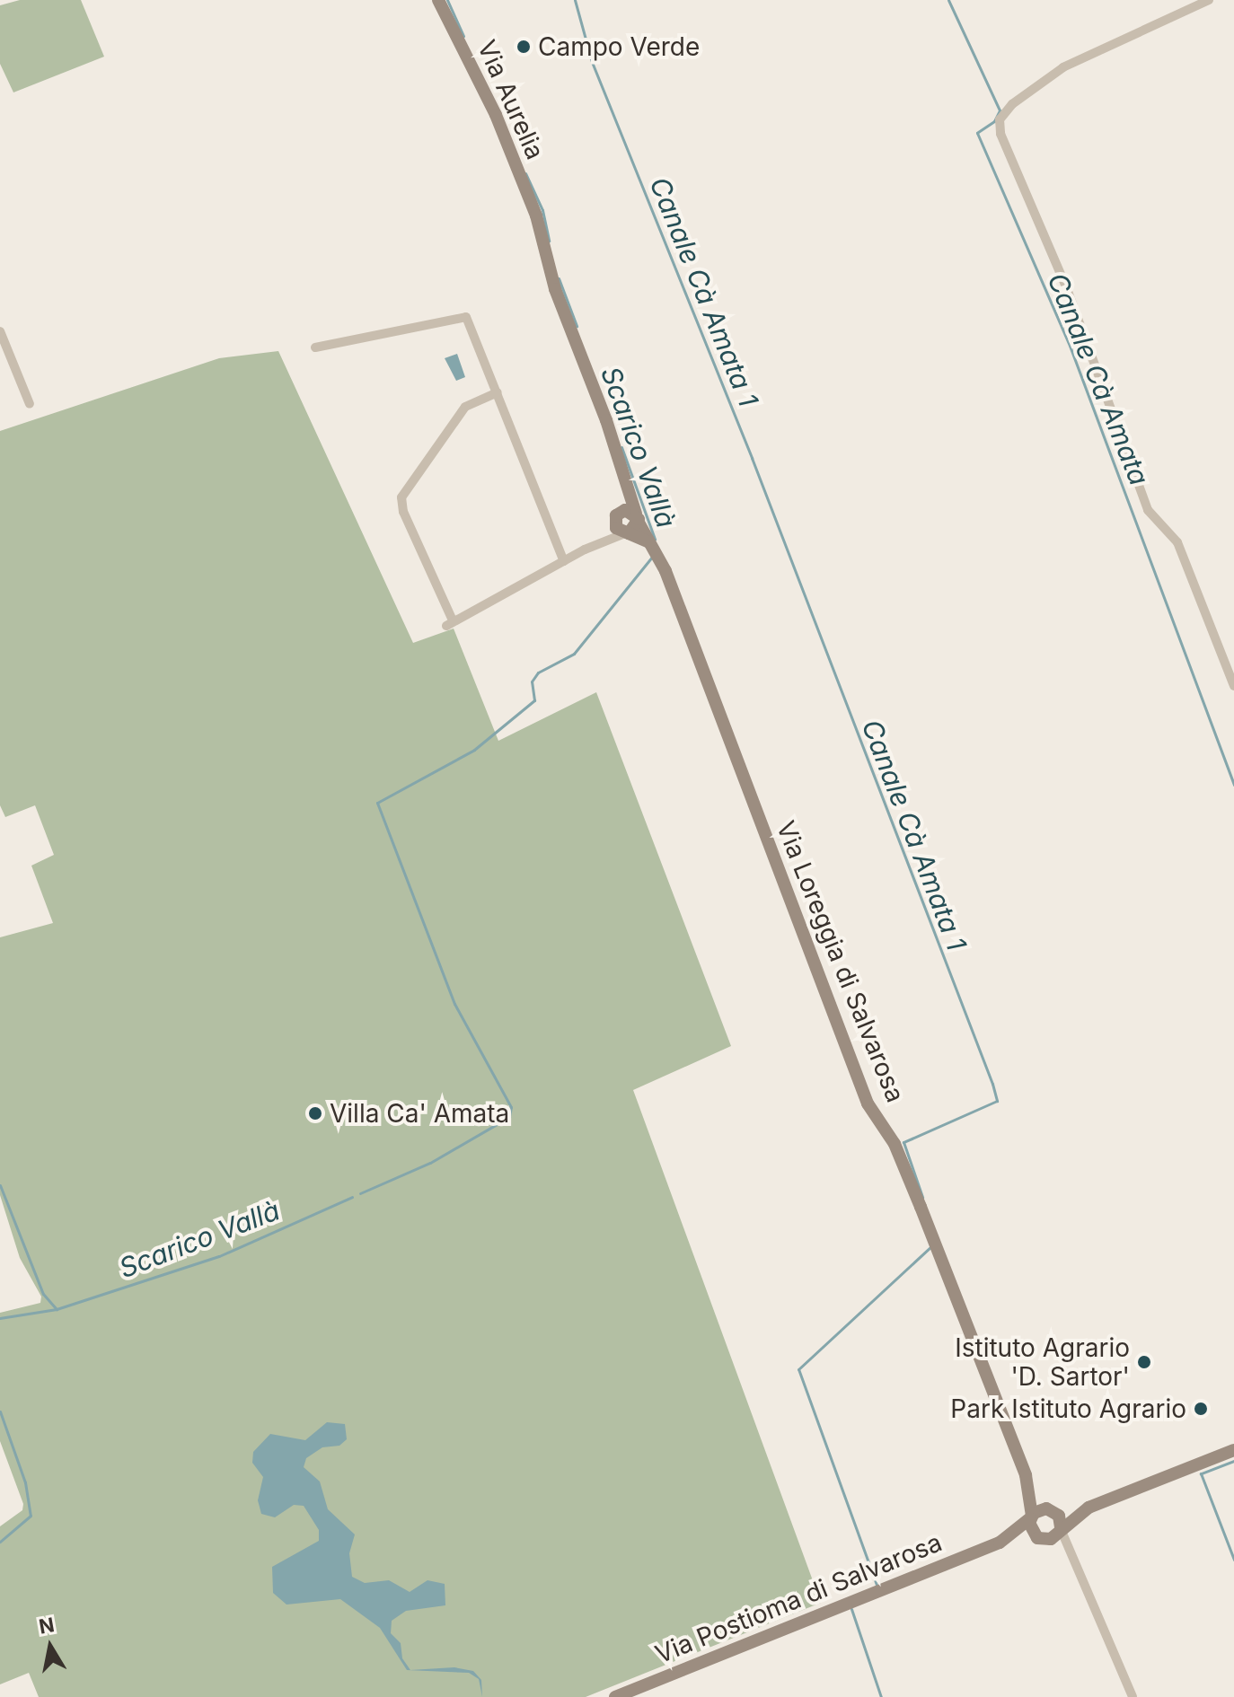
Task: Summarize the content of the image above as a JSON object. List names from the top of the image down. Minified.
{"streets":{"street":["Via Aurelia","Via Loreggia di Salvarosa","Via Postioma di Salvarosa"]},"crossings":[["Via Loreggia di Salvarosa","Via Postioma di Salvarosa"]],"water":["Canale Cà Amata 1","Canale Cà Amata","Scarico Vallà"],"places":["Campo Verde","Villa Ca' Amata","Istituto Agrario 'D. Sartor'","Park Istituto Agrario"],"north":"top"}
